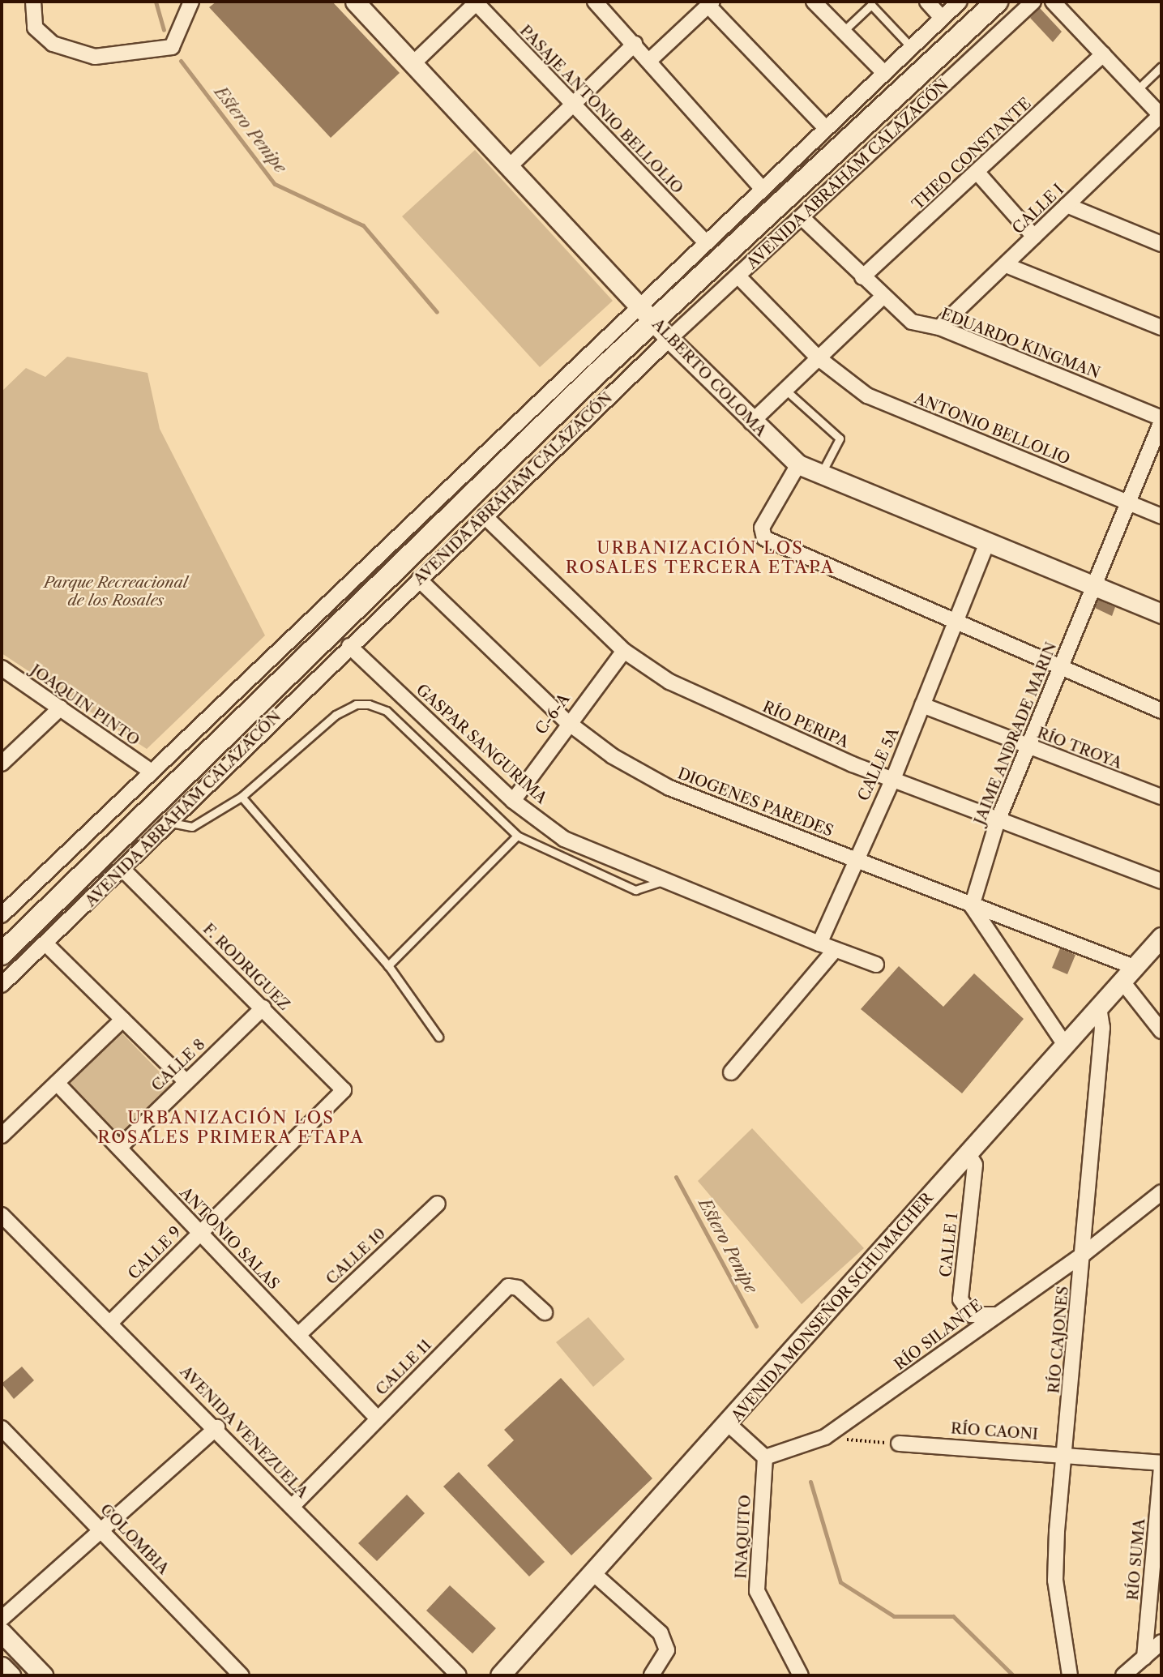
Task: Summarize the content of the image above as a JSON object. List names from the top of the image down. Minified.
{"streets":{"main road":["AVENIDA ABRAHAM CALAZACÓN"],"street":["PASAJE ANTONIO BELLOLIO","THEO CONSTANTE","CALLE I","EDUARDO KINGMAN","ALBERTO COLOMA","ANTONIO BELLOLIO","JOAQUIN PINTO","C-6-A","RÍO PERIPA","JAIME ANDRADE MARIN","GASPAR SANGURIMA","RÍO TROYA","CALLE 5A","DIOGENES PAREDES","F. RODRIGUEZ","CALLE 8","ANTONIO SALAS","CALLE 1","CALLE 9","CALLE 10","AVENIDA MONSEÑOR SCHUMACHER","RÍO SILANTE","RÍO CAJONES","CALLE 11","RÍO CAONI","AVENIDA VENEZUELA","INAQUITO","COLOMBIA","RÍO SUMA"]},"crossings":[["THEO CONSTANTE","EDUARDO KINGMAN"],["AVENIDA ABRAHAM CALAZACÓN","EDUARDO KINGMAN"],["AVENIDA ABRAHAM CALAZACÓN","ALBERTO COLOMA"],["AVENIDA ABRAHAM CALAZACÓN","ANTONIO BELLOLIO"],["AVENIDA ABRAHAM CALAZACÓN","RÍO PERIPA"],["AVENIDA ABRAHAM CALAZACÓN","GASPAR SANGURIMA"],["AVENIDA ABRAHAM CALAZACÓN","DIOGENES PAREDES"],["AVENIDA ABRAHAM CALAZACÓN","F. RODRIGUEZ"],["CALLE I","EDUARDO KINGMAN"],["EDUARDO KINGMAN","JAIME ANDRADE MARIN"],["ALBERTO COLOMA","JAIME ANDRADE MARIN"],["ALBERTO COLOMA","CALLE 5A"],["ANTONIO BELLOLIO","JAIME ANDRADE MARIN"],["C-6-A","RÍO PERIPA"],["C-6-A","GASPAR SANGURIMA"],["C-6-A","DIOGENES PAREDES"],["RÍO PERIPA","JAIME ANDRADE MARIN"],["RÍO PERIPA","CALLE 5A"],["JAIME ANDRADE MARIN","RÍO TROYA"],["JAIME ANDRADE MARIN","DIOGENES PAREDES"],["GASPAR SANGURIMA","CALLE 5A"],["RÍO TROYA","CALLE 5A"],["CALLE 5A","DIOGENES PAREDES"],["DIOGENES PAREDES","AVENIDA MONSEÑOR SCHUMACHER"],["F. RODRIGUEZ","CALLE 8"],["F. RODRIGUEZ","CALLE 9"],["CALLE 8","ANTONIO SALAS"],["ANTONIO SALAS","CALLE 9"],["ANTONIO SALAS","CALLE 10"],["ANTONIO SALAS","CALLE 11"],["CALLE 1","AVENIDA MONSEÑOR SCHUMACHER"],["CALLE 1","RÍO SILANTE"],["CALLE 9","AVENIDA VENEZUELA"],["AVENIDA MONSEÑOR SCHUMACHER","RÍO CAJONES"],["RÍO SILANTE","RÍO CAJONES"],["RÍO SILANTE","INAQUITO"],["RÍO CAJONES","RÍO CAONI"],["CALLE 11","AVENIDA VENEZUELA"],["RÍO CAONI","RÍO SUMA"]],"districts":["URBANIZACIÓN LOS ROSALES TERCERA ETAPA","URBANIZACIÓN LOS ROSALES PRIMERA ETAPA"],"water":["Estero Penipe"],"parks":["Parque Recreacional de los Rosales"]}
